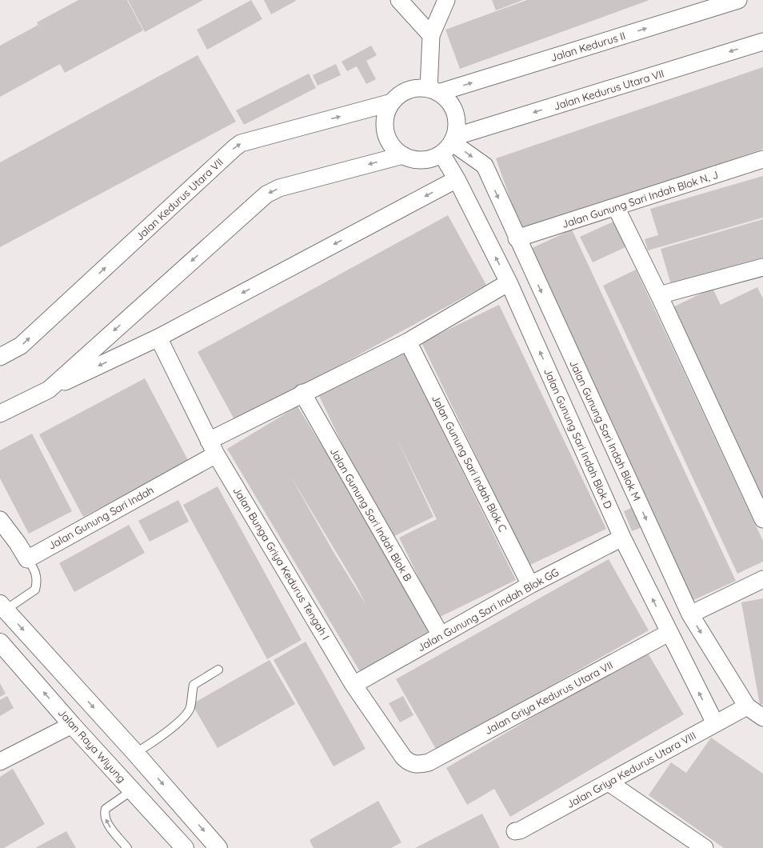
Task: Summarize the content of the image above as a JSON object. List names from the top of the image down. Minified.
{"streets":{"main road":["Jalan Raya Wiyung"],"street":["Jalan Kedurus II","Jalan Kedurus Utara VII","Jalan Gunung Sari Indah Blok N, J","Jalan Gunung Sari Indah Blok M","Jalan Gunung Sari Indah Blok D","Jalan Gunung Sari Indah Blok C","Jalan Gunung Sari Indah Blok B","Jalan Gunung Sari Indah","Jalan Bunga Griya Kedurus Tengah I","Jalan Gunung Sari Indah Blok GG","Jalan Griya Kedurus Utara VII","Jalan Griya Kedurus Utara VIII"]},"crossings":[["Jalan Kedurus II","Jalan Kedurus Utara VII"],["Jalan Kedurus II","Jalan Gunung Sari Indah Blok M"],["Jalan Kedurus II","Jalan Gunung Sari Indah Blok D"],["Jalan Kedurus Utara VII","Jalan Gunung Sari Indah Blok M"],["Jalan Kedurus Utara VII","Jalan Gunung Sari Indah Blok D"],["Jalan Gunung Sari Indah Blok N, J","Jalan Gunung Sari Indah Blok M"],["Jalan Gunung Sari Indah Blok M","Jalan Gunung Sari Indah Blok D"],["Jalan Gunung Sari Indah Blok M","Jalan Griya Kedurus Utara VIII"],["Jalan Gunung Sari Indah Blok D","Jalan Gunung Sari Indah Blok GG"],["Jalan Gunung Sari Indah Blok D","Jalan Griya Kedurus Utara VII"],["Jalan Gunung Sari Indah Blok D","Jalan Griya Kedurus Utara VIII"],["Jalan Gunung Sari Indah Blok C","Jalan Gunung Sari Indah Blok GG"],["Jalan Gunung Sari Indah Blok B","Jalan Gunung Sari Indah Blok GG"],["Jalan Gunung Sari Indah","Jalan Bunga Griya Kedurus Tengah I"],["Jalan Bunga Griya Kedurus Tengah I","Jalan Gunung Sari Indah Blok GG"],["Jalan Bunga Griya Kedurus Tengah I","Jalan Griya Kedurus Utara VII"]],"one_way":["Jalan Kedurus II"]}
